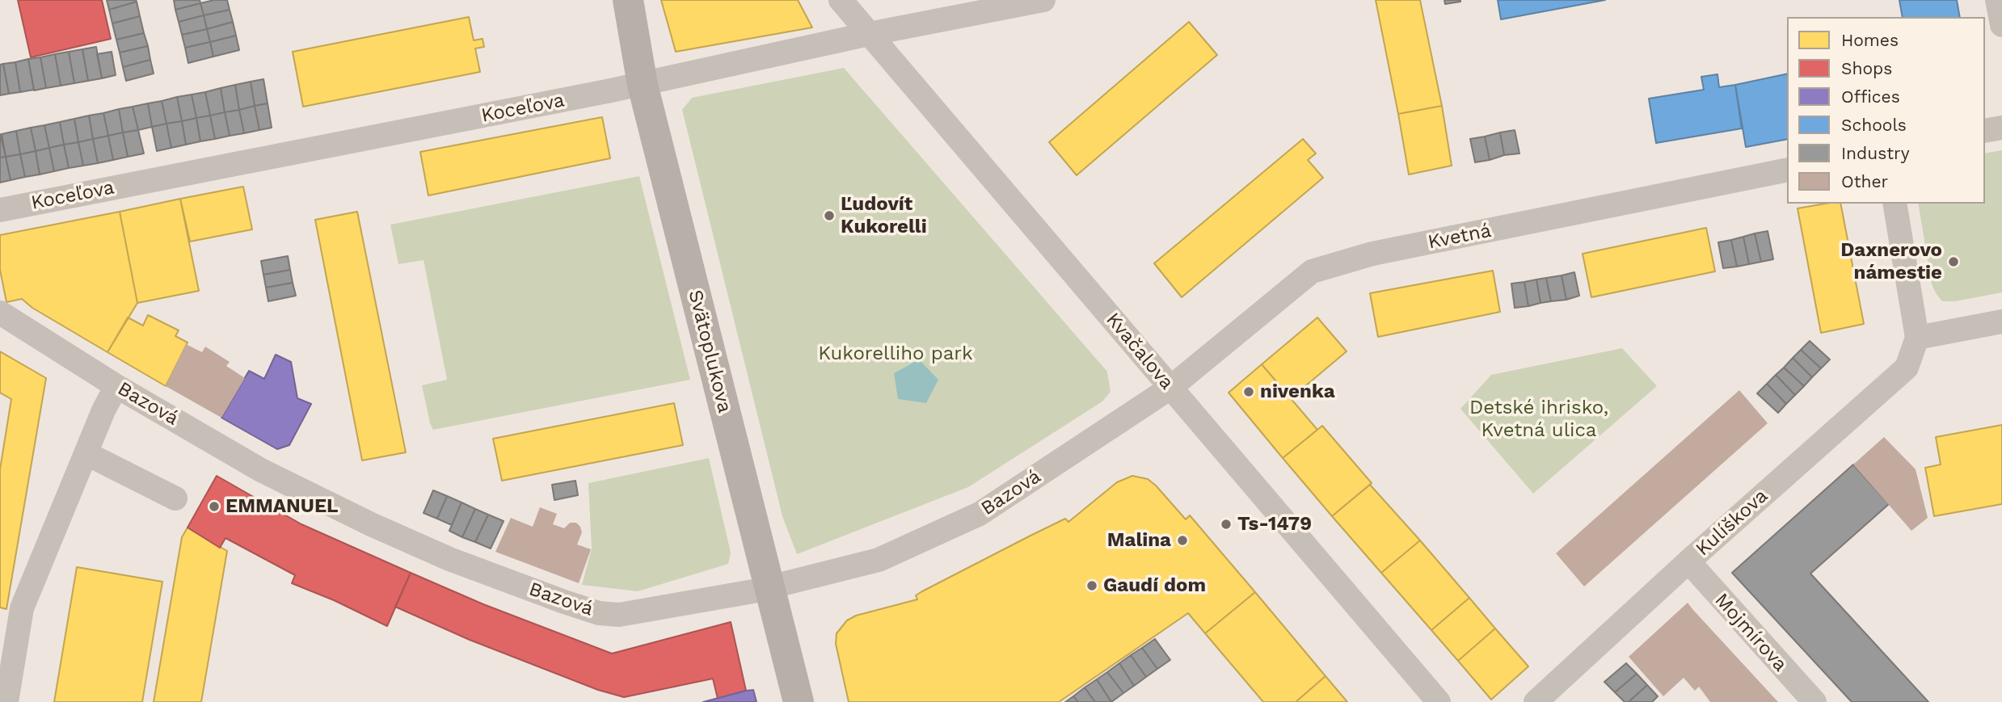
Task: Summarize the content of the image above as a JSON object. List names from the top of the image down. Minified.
{"streets":{"street":["Koceľova","Kvetná","Svätoplukova","Kvačalova","Bazová","Kulíškova","Mojmírova"]},"crossings":[["Koceľova","Svätoplukova"],["Koceľova","Kvačalova"],["Kvetná","Kvačalova"],["Kvetná","Bazová"],["Svätoplukova","Bazová"],["Kvačalova","Bazová"],["Kulíškova","Mojmírova"]],"parks":["Kukorelliho park","Detské ihrisko, Kvetná ulica"],"places":["Ľudovít Kukorelli","Daxnerovo námestie","nivenka","EMMANUEL","Ts-1479","Malina","Gaudí dom"],"legend":["Homes","Shops","Offices","Schools","Industry","Other"]}
